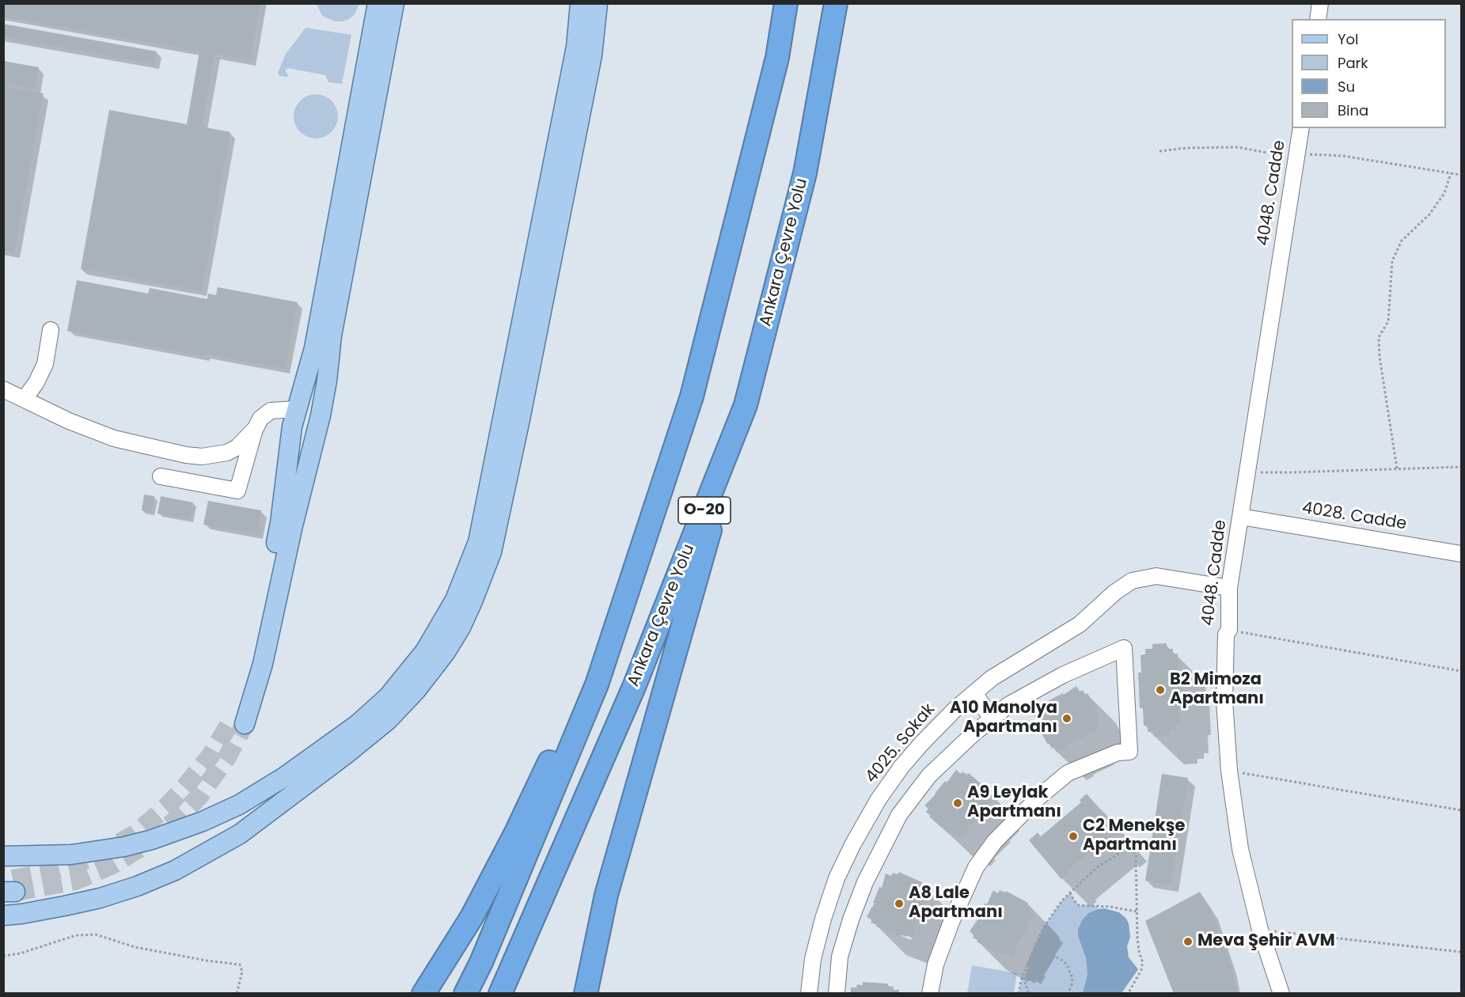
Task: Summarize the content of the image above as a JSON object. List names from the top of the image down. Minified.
{"streets":{"highway":["Ankara Çevre Yolu","O-20"],"street":["4048. Cadde","4028. Cadde","4025. Sokak"]},"crossings":[["4048. Cadde","4028. Cadde"],["4048. Cadde","4025. Sokak"]],"places":["B2 Mimoza Apartmanı","A10 Manolya Apartmanı","A9 Leylak Apartmanı","C2 Menekşe Apartmanı","A8 Lale Apartmanı","Meva Şehir AVM"],"legend":["Yol","Park","Su","Bina"]}
